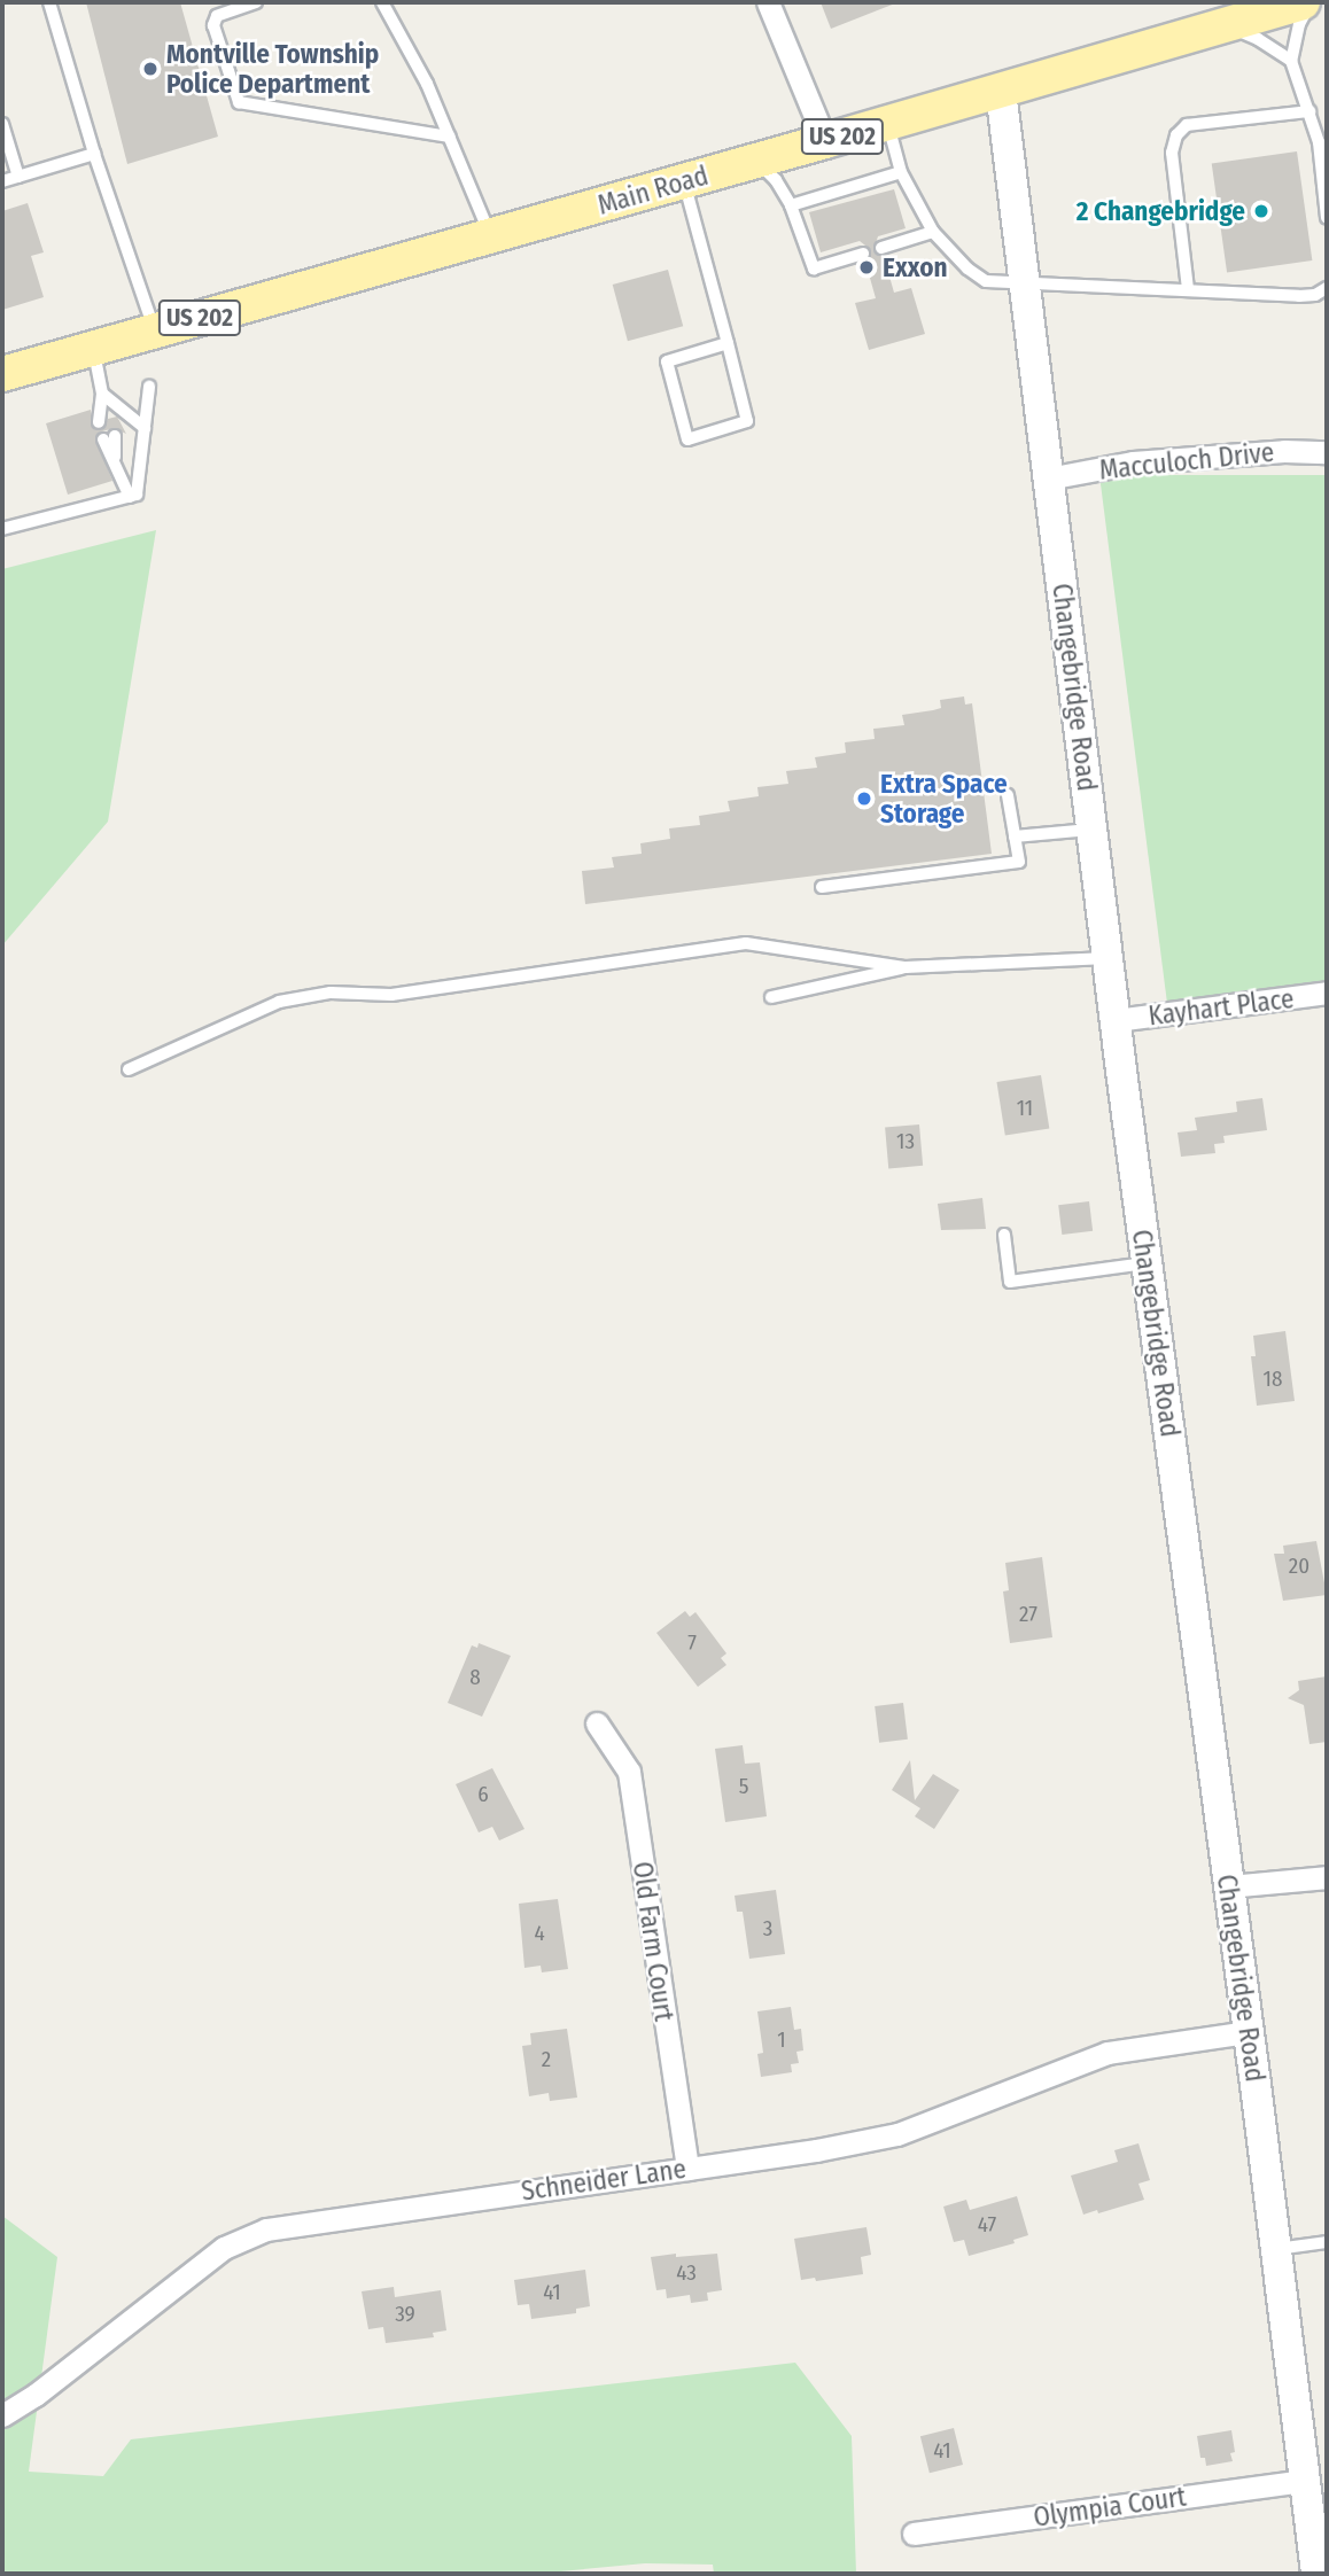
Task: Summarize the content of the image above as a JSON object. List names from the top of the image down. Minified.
{"streets":{"main road":["US 202","Main Road","Changebridge Road"],"street":["Macculoch Drive","Kayhart Place","Old Farm Court","Schneider Lane","Olympia Court"]},"crossings":[["Main Road","Changebridge Road"],["Macculoch Drive","Changebridge Road"],["Changebridge Road","Kayhart Place"],["Changebridge Road","Schneider Lane"],["Changebridge Road","Olympia Court"],["Old Farm Court","Schneider Lane"]],"places":["Montville Township Police Department","2 Changebridge","Exxon","Extra Space Storage"],"house_numbers":["11","13","18","20","27","7","8","5","6","3","4","1","2","47","43","41","39","41"]}
